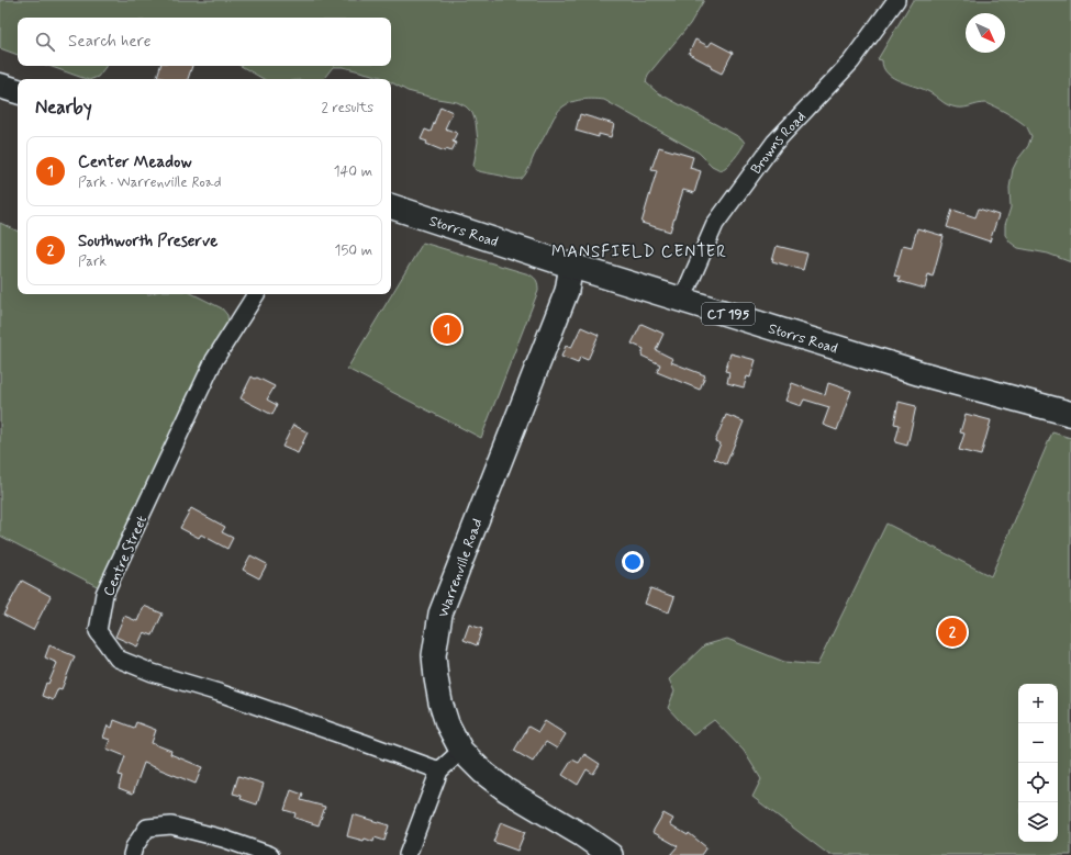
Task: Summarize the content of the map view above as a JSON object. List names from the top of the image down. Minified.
{"streets":{"main road":["Storrs Road","CT 195","Warrenville Road"],"street":["Browns Road","Centre Street"]},"crossings":[["Browns Road","Storrs Road"],["Storrs Road","Warrenville Road"]],"districts":["MANSFIELD CENTER"],"north":"bottom right","page":{"search":"Search here","heading":["Nearby","2 results"],"list":[{"mark":"1","name":"Center Meadow","note":"Park · Warrenville Road","value":"140 m"},{"mark":"2","name":"Southworth Preserve","note":"Park","value":"150 m"}],"pins":["1","2"],"map_buttons":["+","−"]}}
